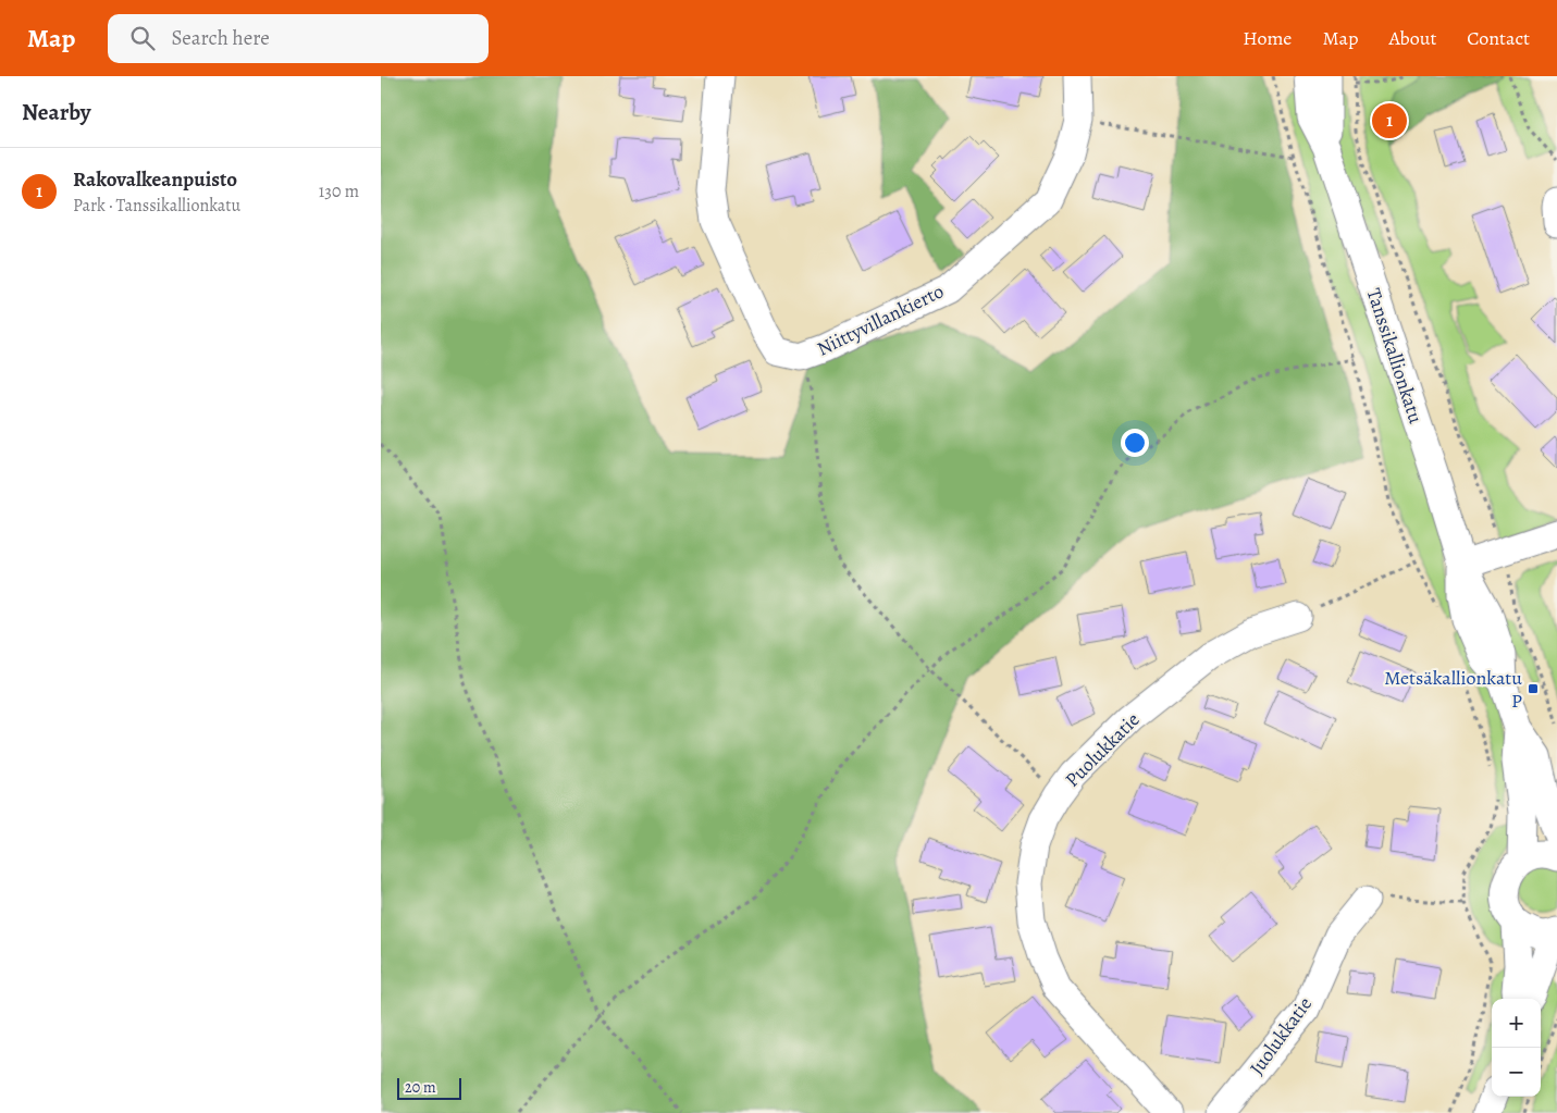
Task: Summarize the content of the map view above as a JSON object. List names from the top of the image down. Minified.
{"streets":{"street":["Niittyvillankierto","Tanssikallionkatu","Puolukkatie","Juolukkatie"]},"places":{"transit":["Metsäkallionkatu P"]},"scale_bar":"20 m","page":{"header":"Map","search":"Search here","nav":["Home","Map","About","Contact"],"heading":"Nearby","pins":"1","list":[{"mark":"1","name":"Rakovalkeanpuisto","note":"Park · Tanssikallionkatu","value":"130 m"}],"map_buttons":["+","−"],"scale":"20 m"}}
